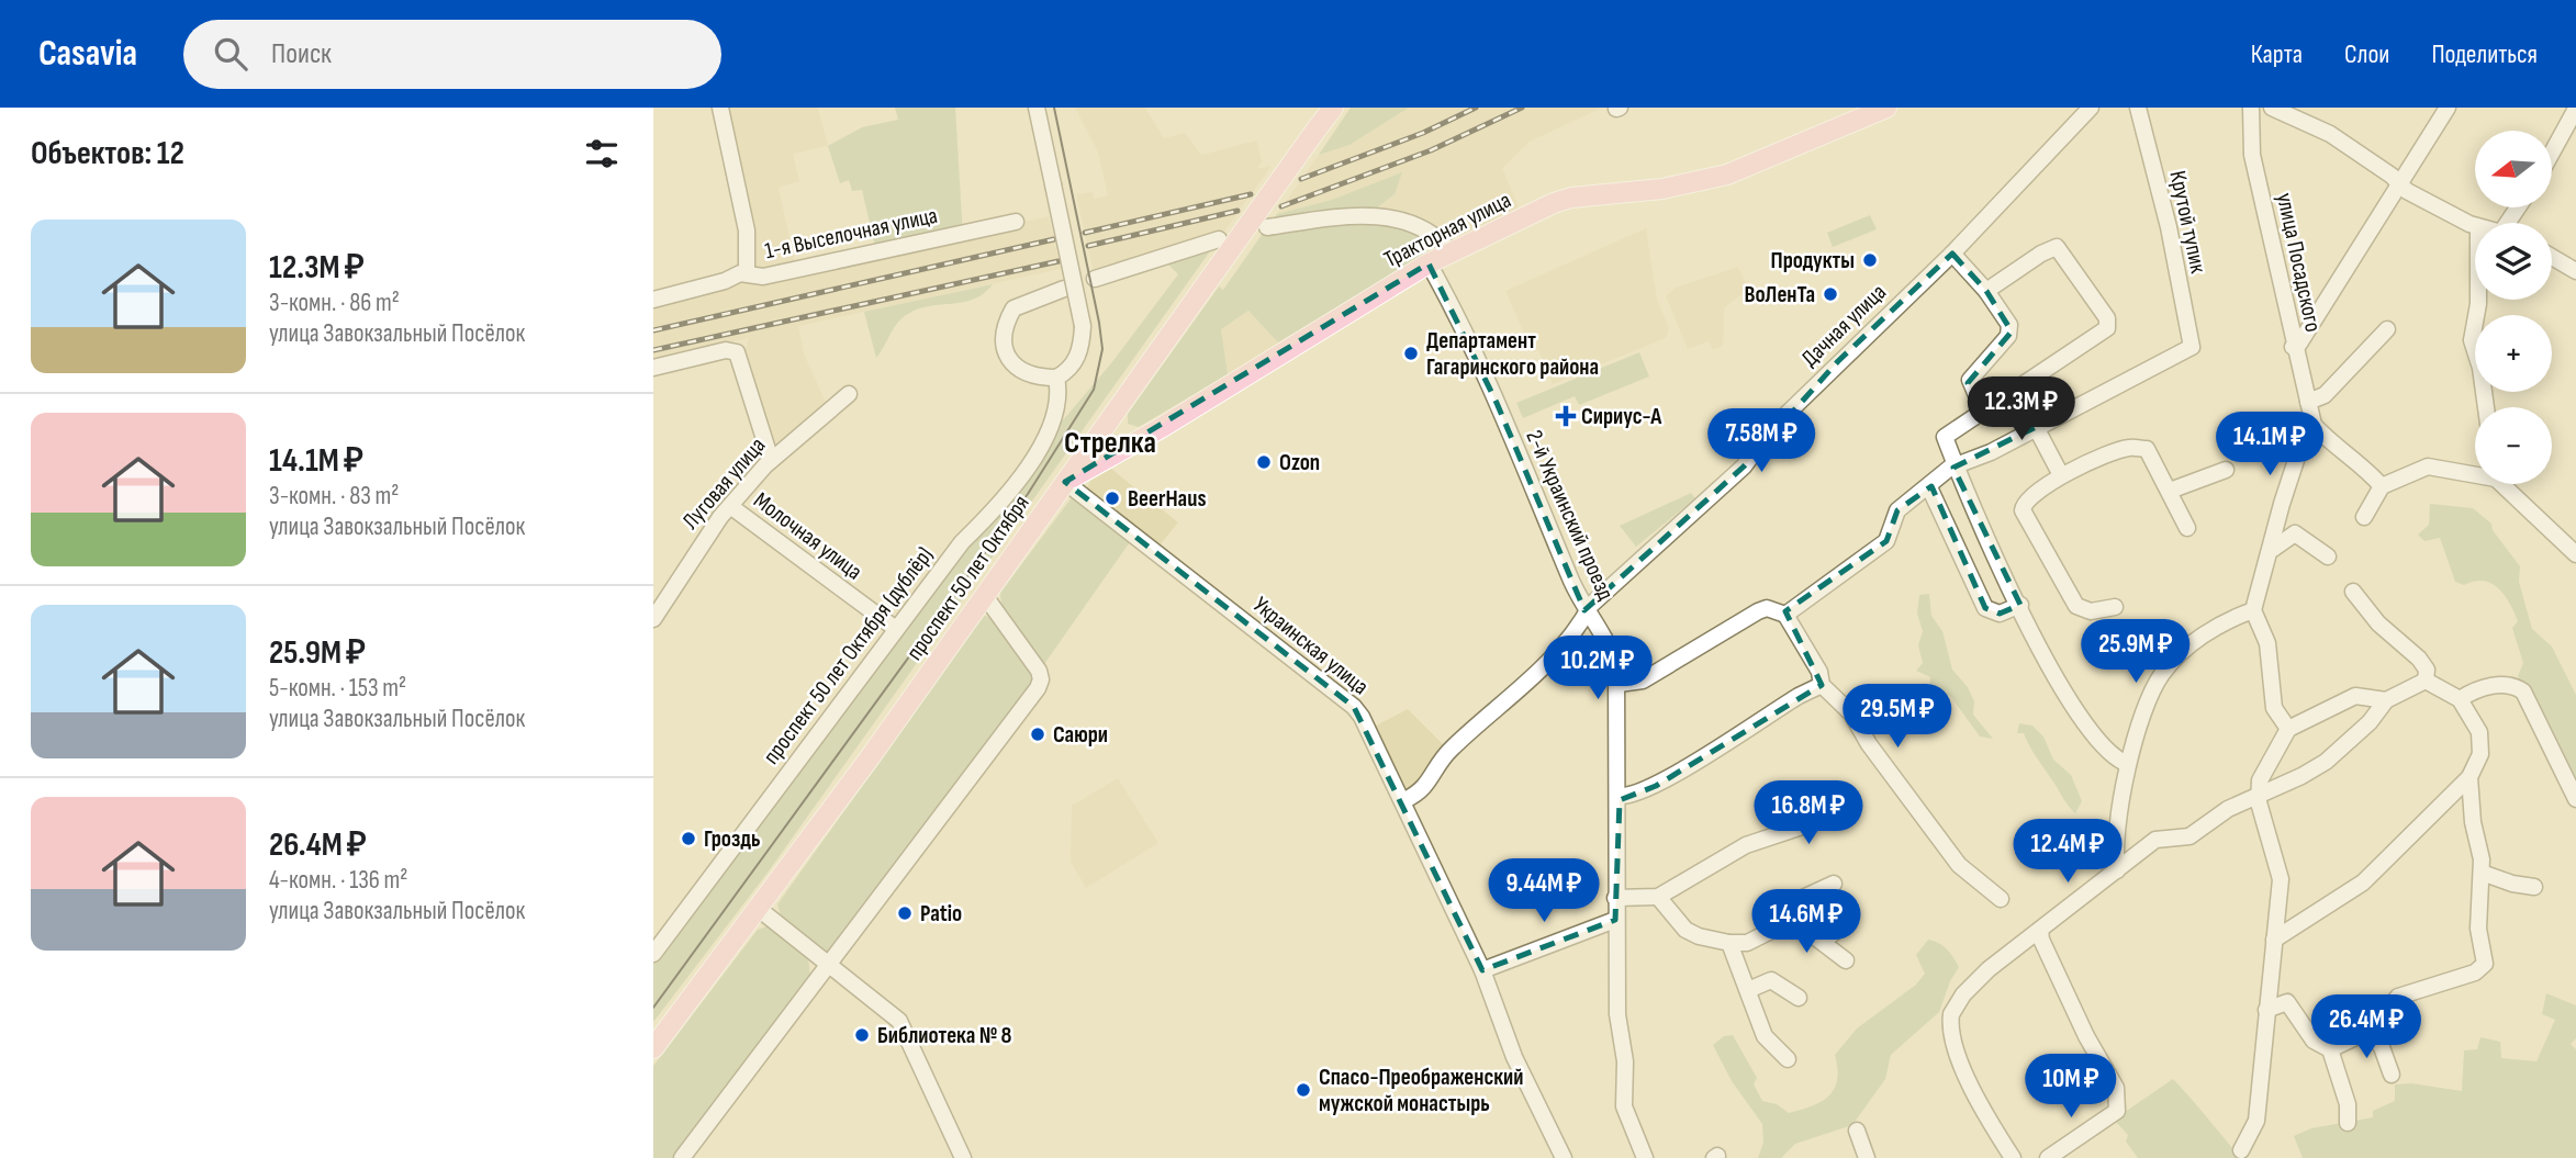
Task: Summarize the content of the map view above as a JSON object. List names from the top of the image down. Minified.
{"streets":{"main road":["Тракторная улица","проспект 50 лет Октября"],"street":["Крутой тупик","1-я Выселочная улица","улица Посадского","Дачная улица","Луговая улица","2-й Украинский проезд","Молочная улица","Украинская улица","проспект 50 лет Октября (дублёр)"]},"crossings":[["Тракторная улица","2-й Украинский проезд"],["Тракторная улица","проспект 50 лет Октября"],["Тракторная улица","Украинская улица"],["Дачная улица","2-й Украинский проезд"],["Дачная улица","Украинская улица"],["Луговая улица","Молочная улица"],["Молочная улица","проспект 50 лет Октября (дублёр)"],["проспект 50 лет Октября","Украинская улица"]],"districts":["Стрелка"],"places":{"other":["Продукты","ВоЛенТа","Департамент Гагаринского района","Ozon","BeerHaus","Саюри","Гроздь","Patio","Библиотека № 8","Спасо-Преображенский мужской монастырь"],"health":["Сириус-А"]},"north":"left","page":{"header":"Casavia","search":"Поиск","nav":["Карта","Слои","Поделиться"],"heading":"Объектов: 12","map_buttons":["+","−"],"list":[{"name":"12.3M ₽","note":"3-комн. · 86 m² · улица Завокзальный Посёлок"},{"name":"14.1M ₽","note":"3-комн. · 83 m² · улица Завокзальный Посёлок"},{"name":"25.9M ₽","note":"5-комн. · 153 m² · улица Завокзальный Посёлок"},{"name":"26.4M ₽","note":"4-комн. · 136 m² · улица Завокзальный Посёлок"}],"price":["12.3M ₽","7.58M ₽","14.1M ₽","25.9M ₽","10.2M ₽","29.5M ₽","16.8M ₽","12.4M ₽","9.44M ₽","14.6M ₽","26.4M ₽","10M ₽"]}}
